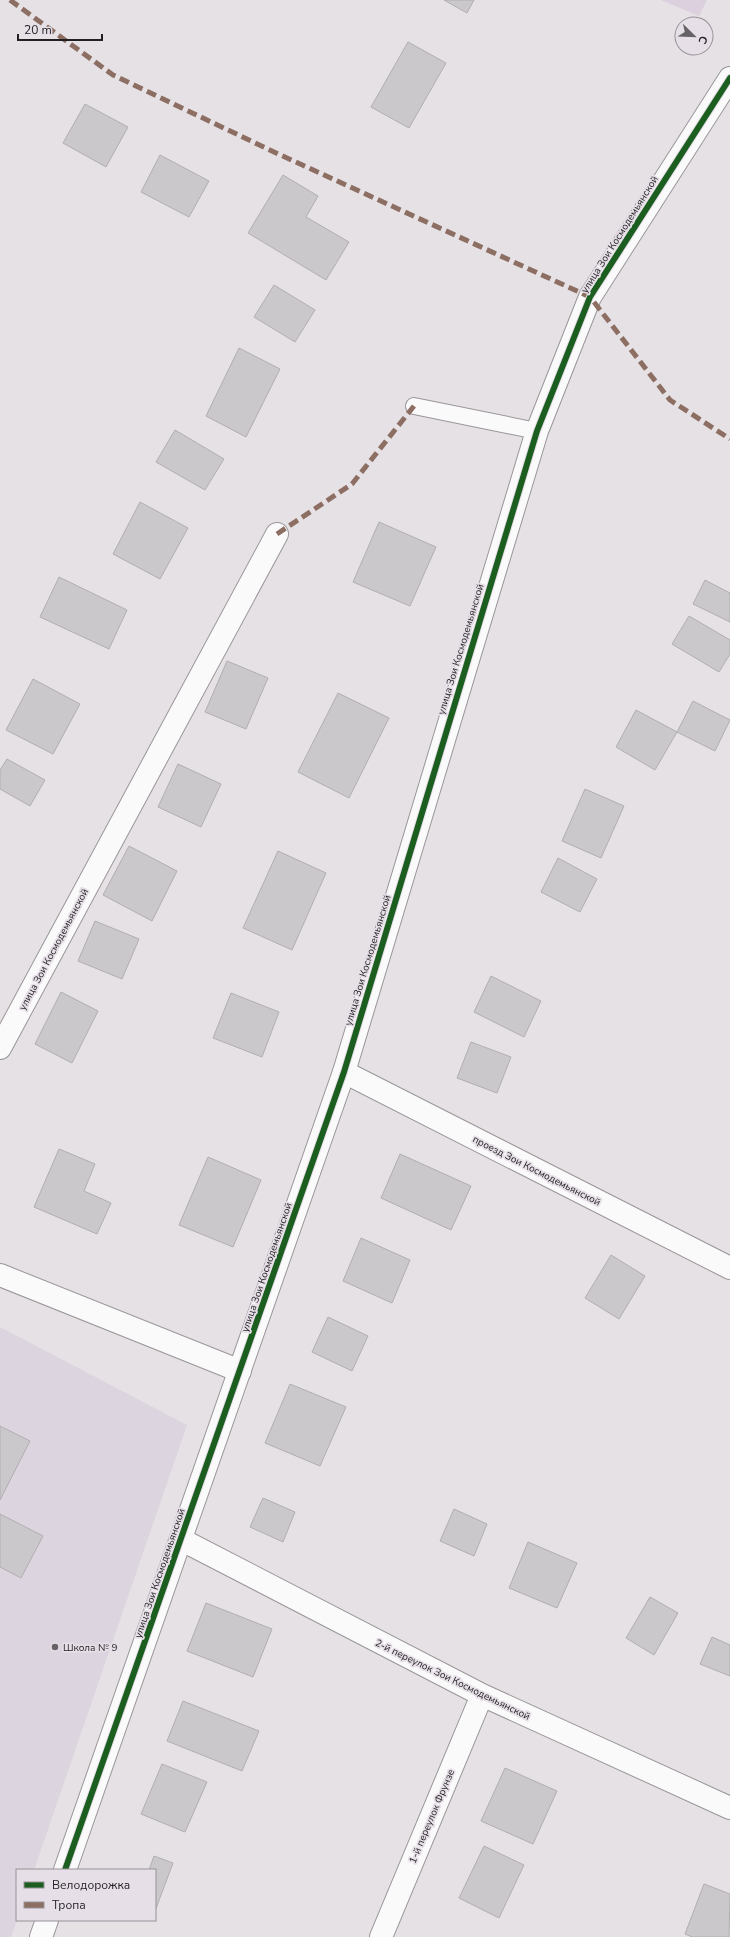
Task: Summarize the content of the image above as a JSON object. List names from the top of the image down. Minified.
{"streets":{"street":["улица Зои Космодемьянской","проезд Зои Космодемьянской","2-й переулок Зои Космодемьянской","1-й переулок Фрунзе"]},"crossings":[["улица Зои Космодемьянской","проезд Зои Космодемьянской"],["улица Зои Космодемьянской","2-й переулок Зои Космодемьянской"],["2-й переулок Зои Космодемьянской","1-й переулок Фрунзе"]],"places":["Школа № 9"],"legend":["Велодорожка","Тропа"],"scale_bar":"20 m","north":"bottom right"}
